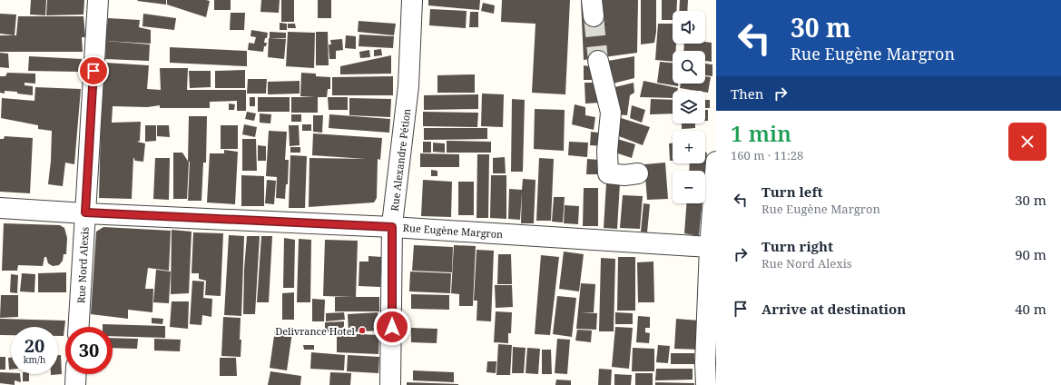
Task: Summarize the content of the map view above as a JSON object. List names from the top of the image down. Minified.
{"streets":{"street":["Rue Alexandre Pétion","Rue Eugène Margron","Rue Nord Alexis"]},"crossings":[["Rue Alexandre Pétion","Rue Eugène Margron"],["Rue Eugène Margron","Rue Nord Alexis"]],"places":["Delivrance Hotel"],"page":{"turn":["30 m","Rue Eugène Margron"],"map_buttons":["+","−"],"then":"Then","heading":["1 min","160 m · 11:28"],"list":[{"name":"Turn left","note":"Rue Eugène Margron","value":"30 m"},{"name":"Turn right","note":"Rue Nord Alexis","value":"90 m"},{"name":"Arrive at destination","value":"40 m"}],"speed":"20 km/h","limit":"30"}}
